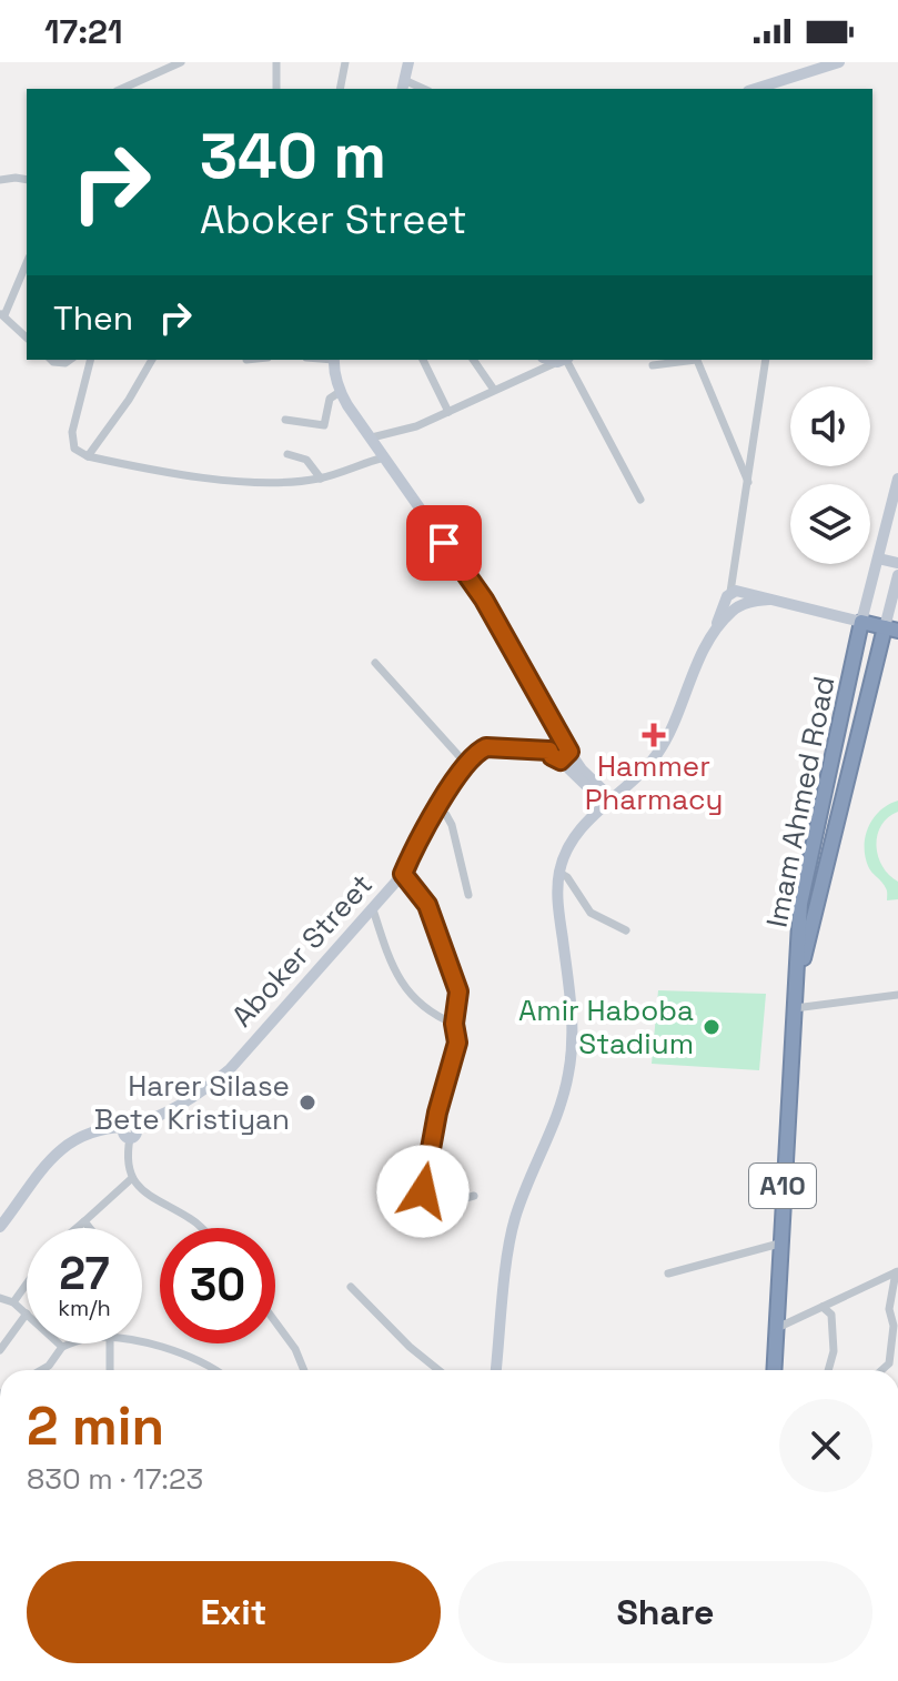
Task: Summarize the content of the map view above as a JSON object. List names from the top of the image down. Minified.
{"streets":{"highway":["Imam Ahmed Road","A10"],"main road":["Aboker Street"]},"places":{"health":["Hammer Pharmacy"],"other":["Amir Haboba Stadium","Harer Silase Bete Kristiyan"]},"page":{"status":"17:21","turn":["340 m","Aboker Street"],"then":"Then","speed":"27 km/h","limit":"30","heading":["2 min","830 m · 17:23"],"buttons":["Exit","Share"]}}
